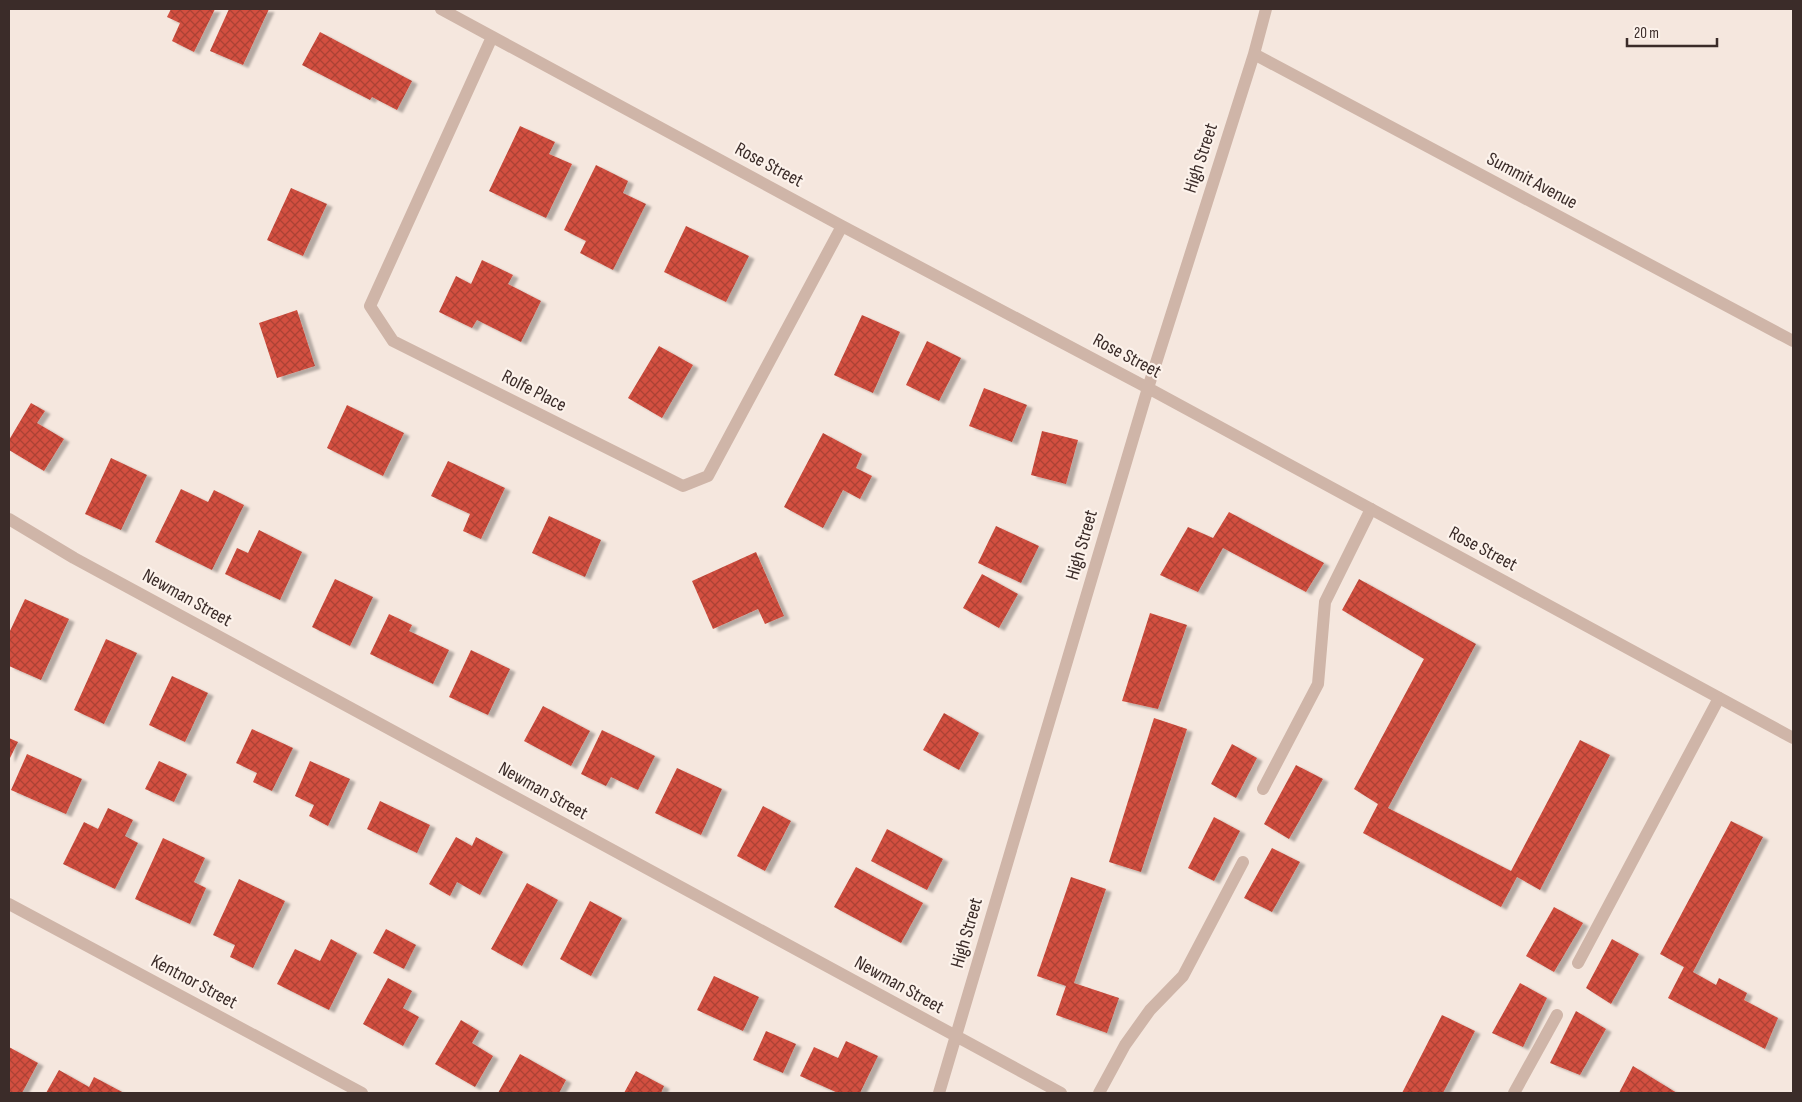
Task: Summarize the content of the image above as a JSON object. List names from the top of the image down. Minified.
{"streets":{"street":["High Street","Rose Street","Summit Avenue","Rolfe Place","Newman Street","Kentnor Street"]},"crossings":[["High Street","Rose Street"],["High Street","Summit Avenue"],["High Street","Newman Street"],["Rose Street","Rolfe Place"]],"scale_bar":"20 m"}
